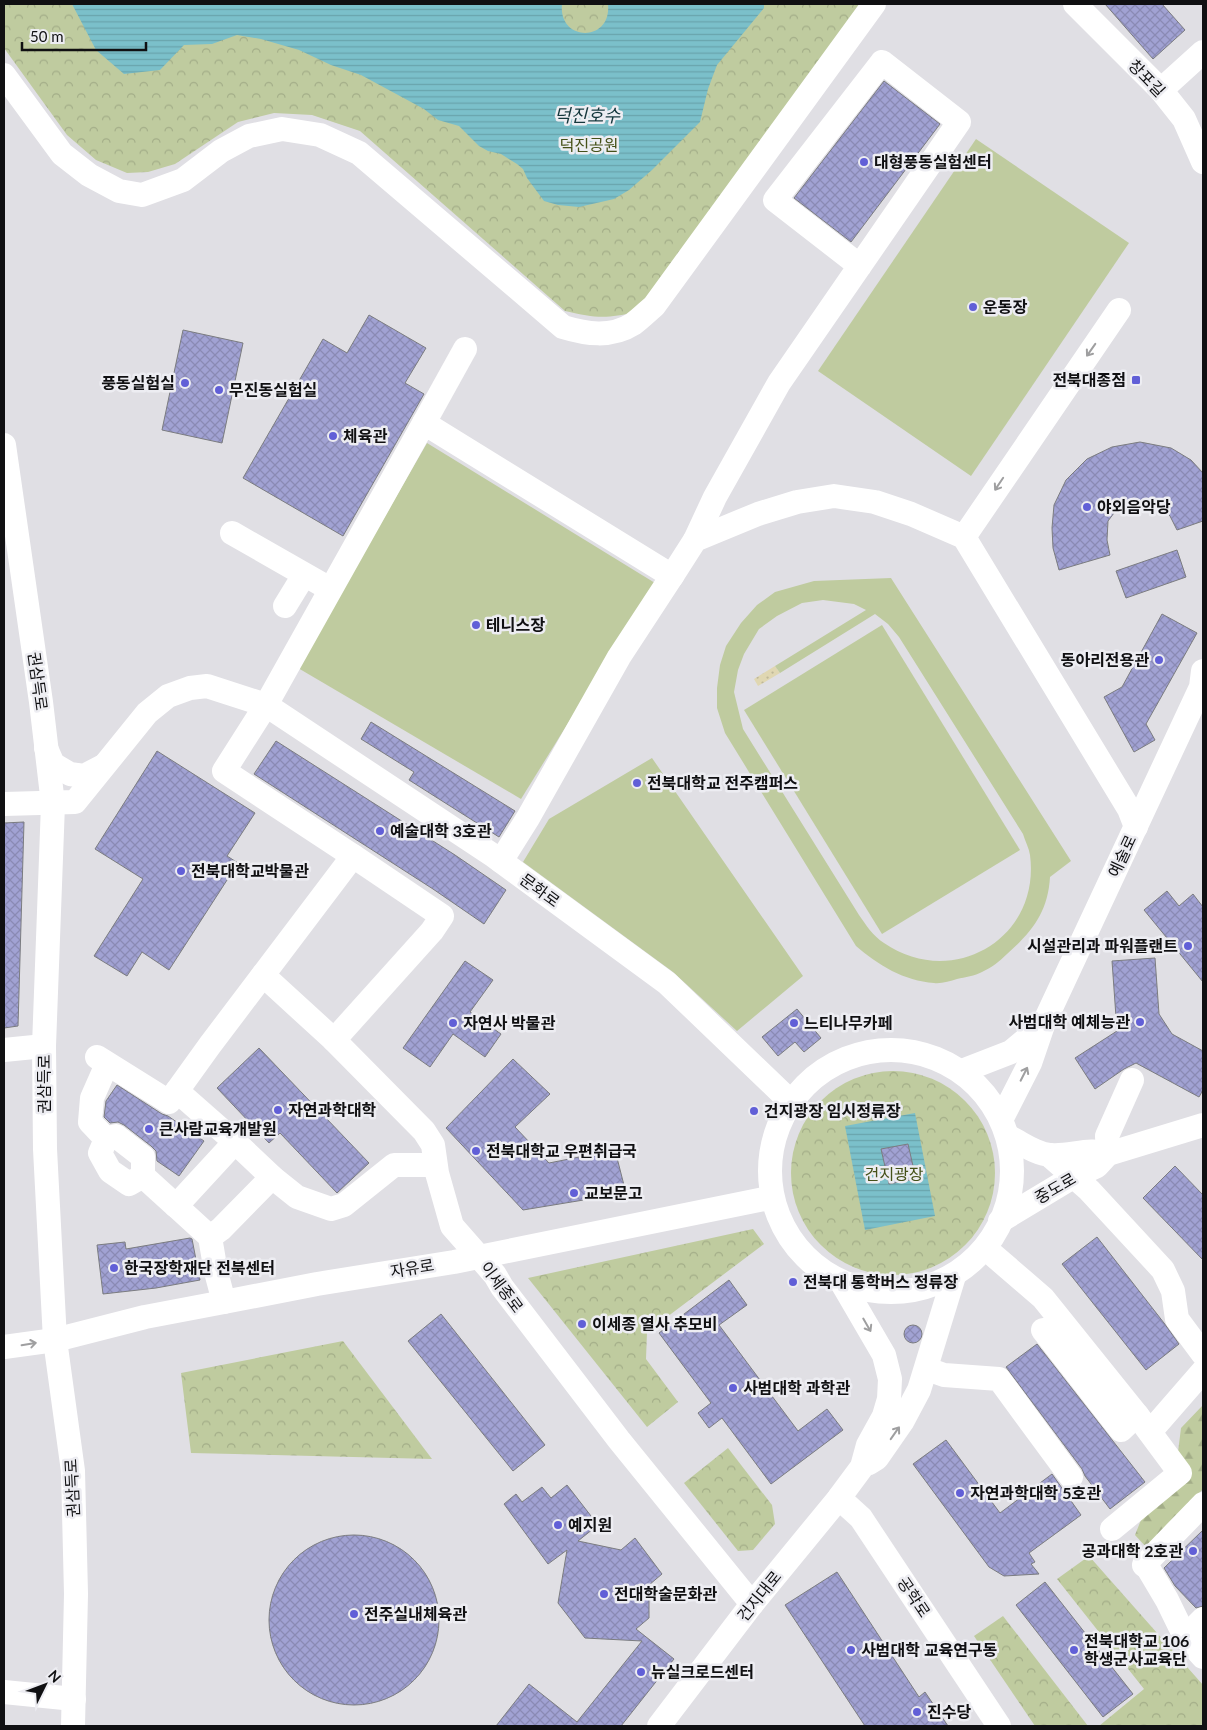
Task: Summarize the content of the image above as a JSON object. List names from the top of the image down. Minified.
{"streets":{"street":["창포길","권삼득로","예술로","문화로","중도로","자유로","이세종로","건지대로","공학로"]},"crossings":[["권삼득로","문화로"],["권삼득로","자유로"],["예술로","중도로"],["자유로","이세종로"],["이세종로","건지대로"],["건지대로","공학로"]],"water":["덕진호수"],"parks":["덕진공원","건지광장"],"places":{"other":["대형풍동실험센터","운동장","풍동실험실","무진동실험실","체육관","야외음악당","테니스장","동아리전용관","전북대학교 전주캠퍼스","예술대학 3호관","전북대학교박물관","시설관리과 파워플랜트","사범대학 예체능관","자연사 박물관","느티나무카페","자연과학대학","건지광장 임시정류장","큰사람교육개발원","전북대학교 우편취급국","교보문고","한국장학재단 전북센터","전북대 통학버스 정류장","이세종 열사 추모비","사범대학 과학관","자연과학대학 5호관","예지원","공과대학 2호관","전대학술문화관","전주실내체육관","사범대학 교육연구동","전북대학교 106 학생군사교육단","뉴실크로드센터","진수당"],"transit":["전북대종점"]},"scale_bar":"50 m","north":"top right"}
